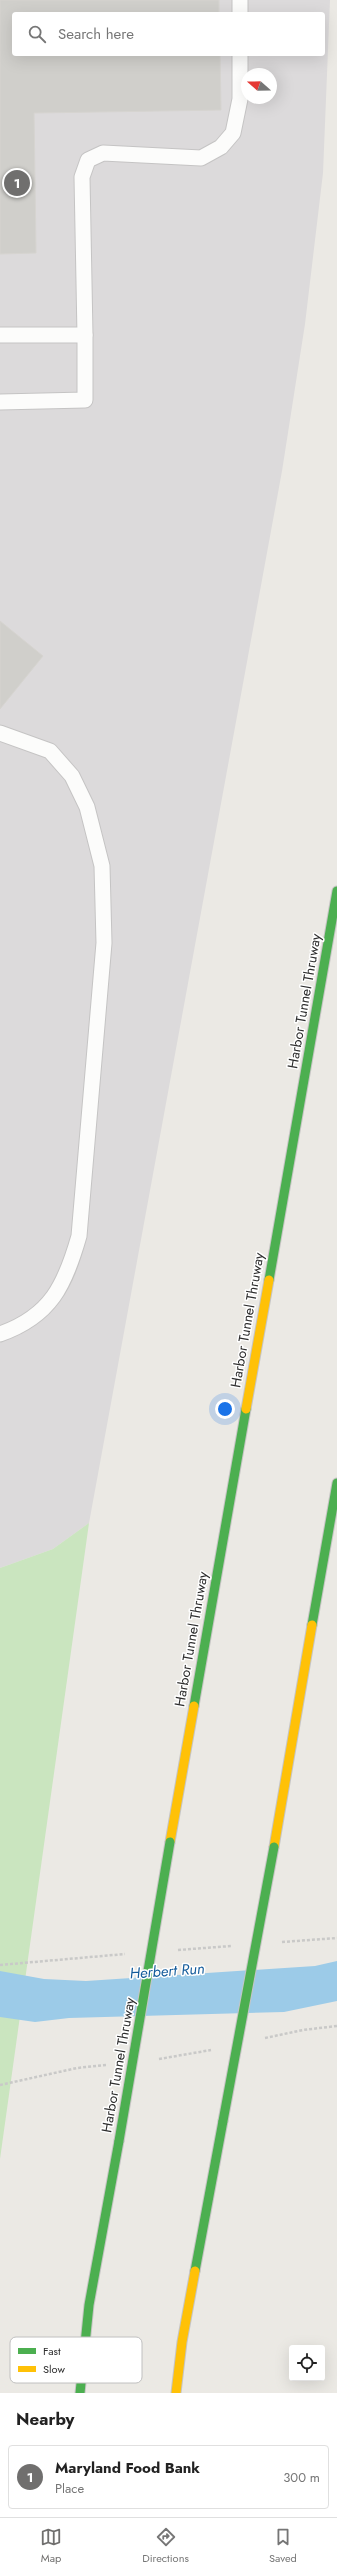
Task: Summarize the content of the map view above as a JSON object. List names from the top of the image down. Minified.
{"streets":{"highway":["Harbor Tunnel Thruway"]},"water":["Herbert Run"],"legend":["Fast","Slow"],"north":"left","page":{"search":"Search here","pins":"1","heading":"Nearby","list":[{"mark":"1","name":"Maryland Food Bank","note":"Place","value":"300 m"}],"nav":["Map","Directions","Saved"]}}
